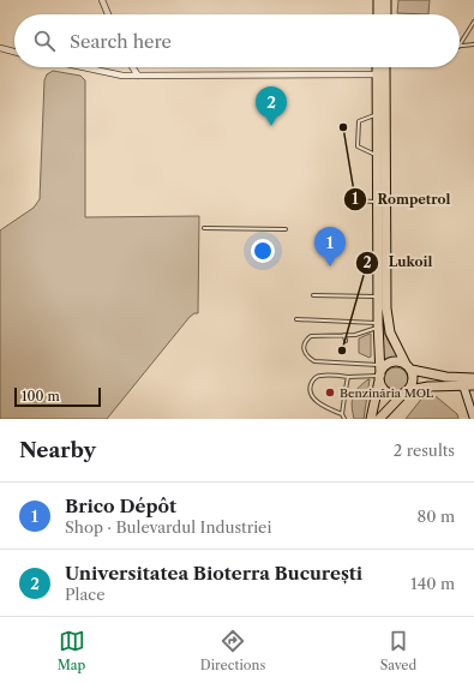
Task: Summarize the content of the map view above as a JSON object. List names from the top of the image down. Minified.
{"places":["Rompetrol","Lukoil","Benzinăria MOL"],"scale_bar":"100 m","page":{"search":"Search here","pins":["2","1"],"scale":"100 m","heading":["Nearby","2 results"],"list":[{"mark":"1","name":"Brico Dépôt","note":"Shop · Bulevardul Industriei","value":"80 m"},{"mark":"2","name":"Universitatea Bioterra București","note":"Place","value":"140 m"}],"nav":["Map","Directions","Saved"]}}
